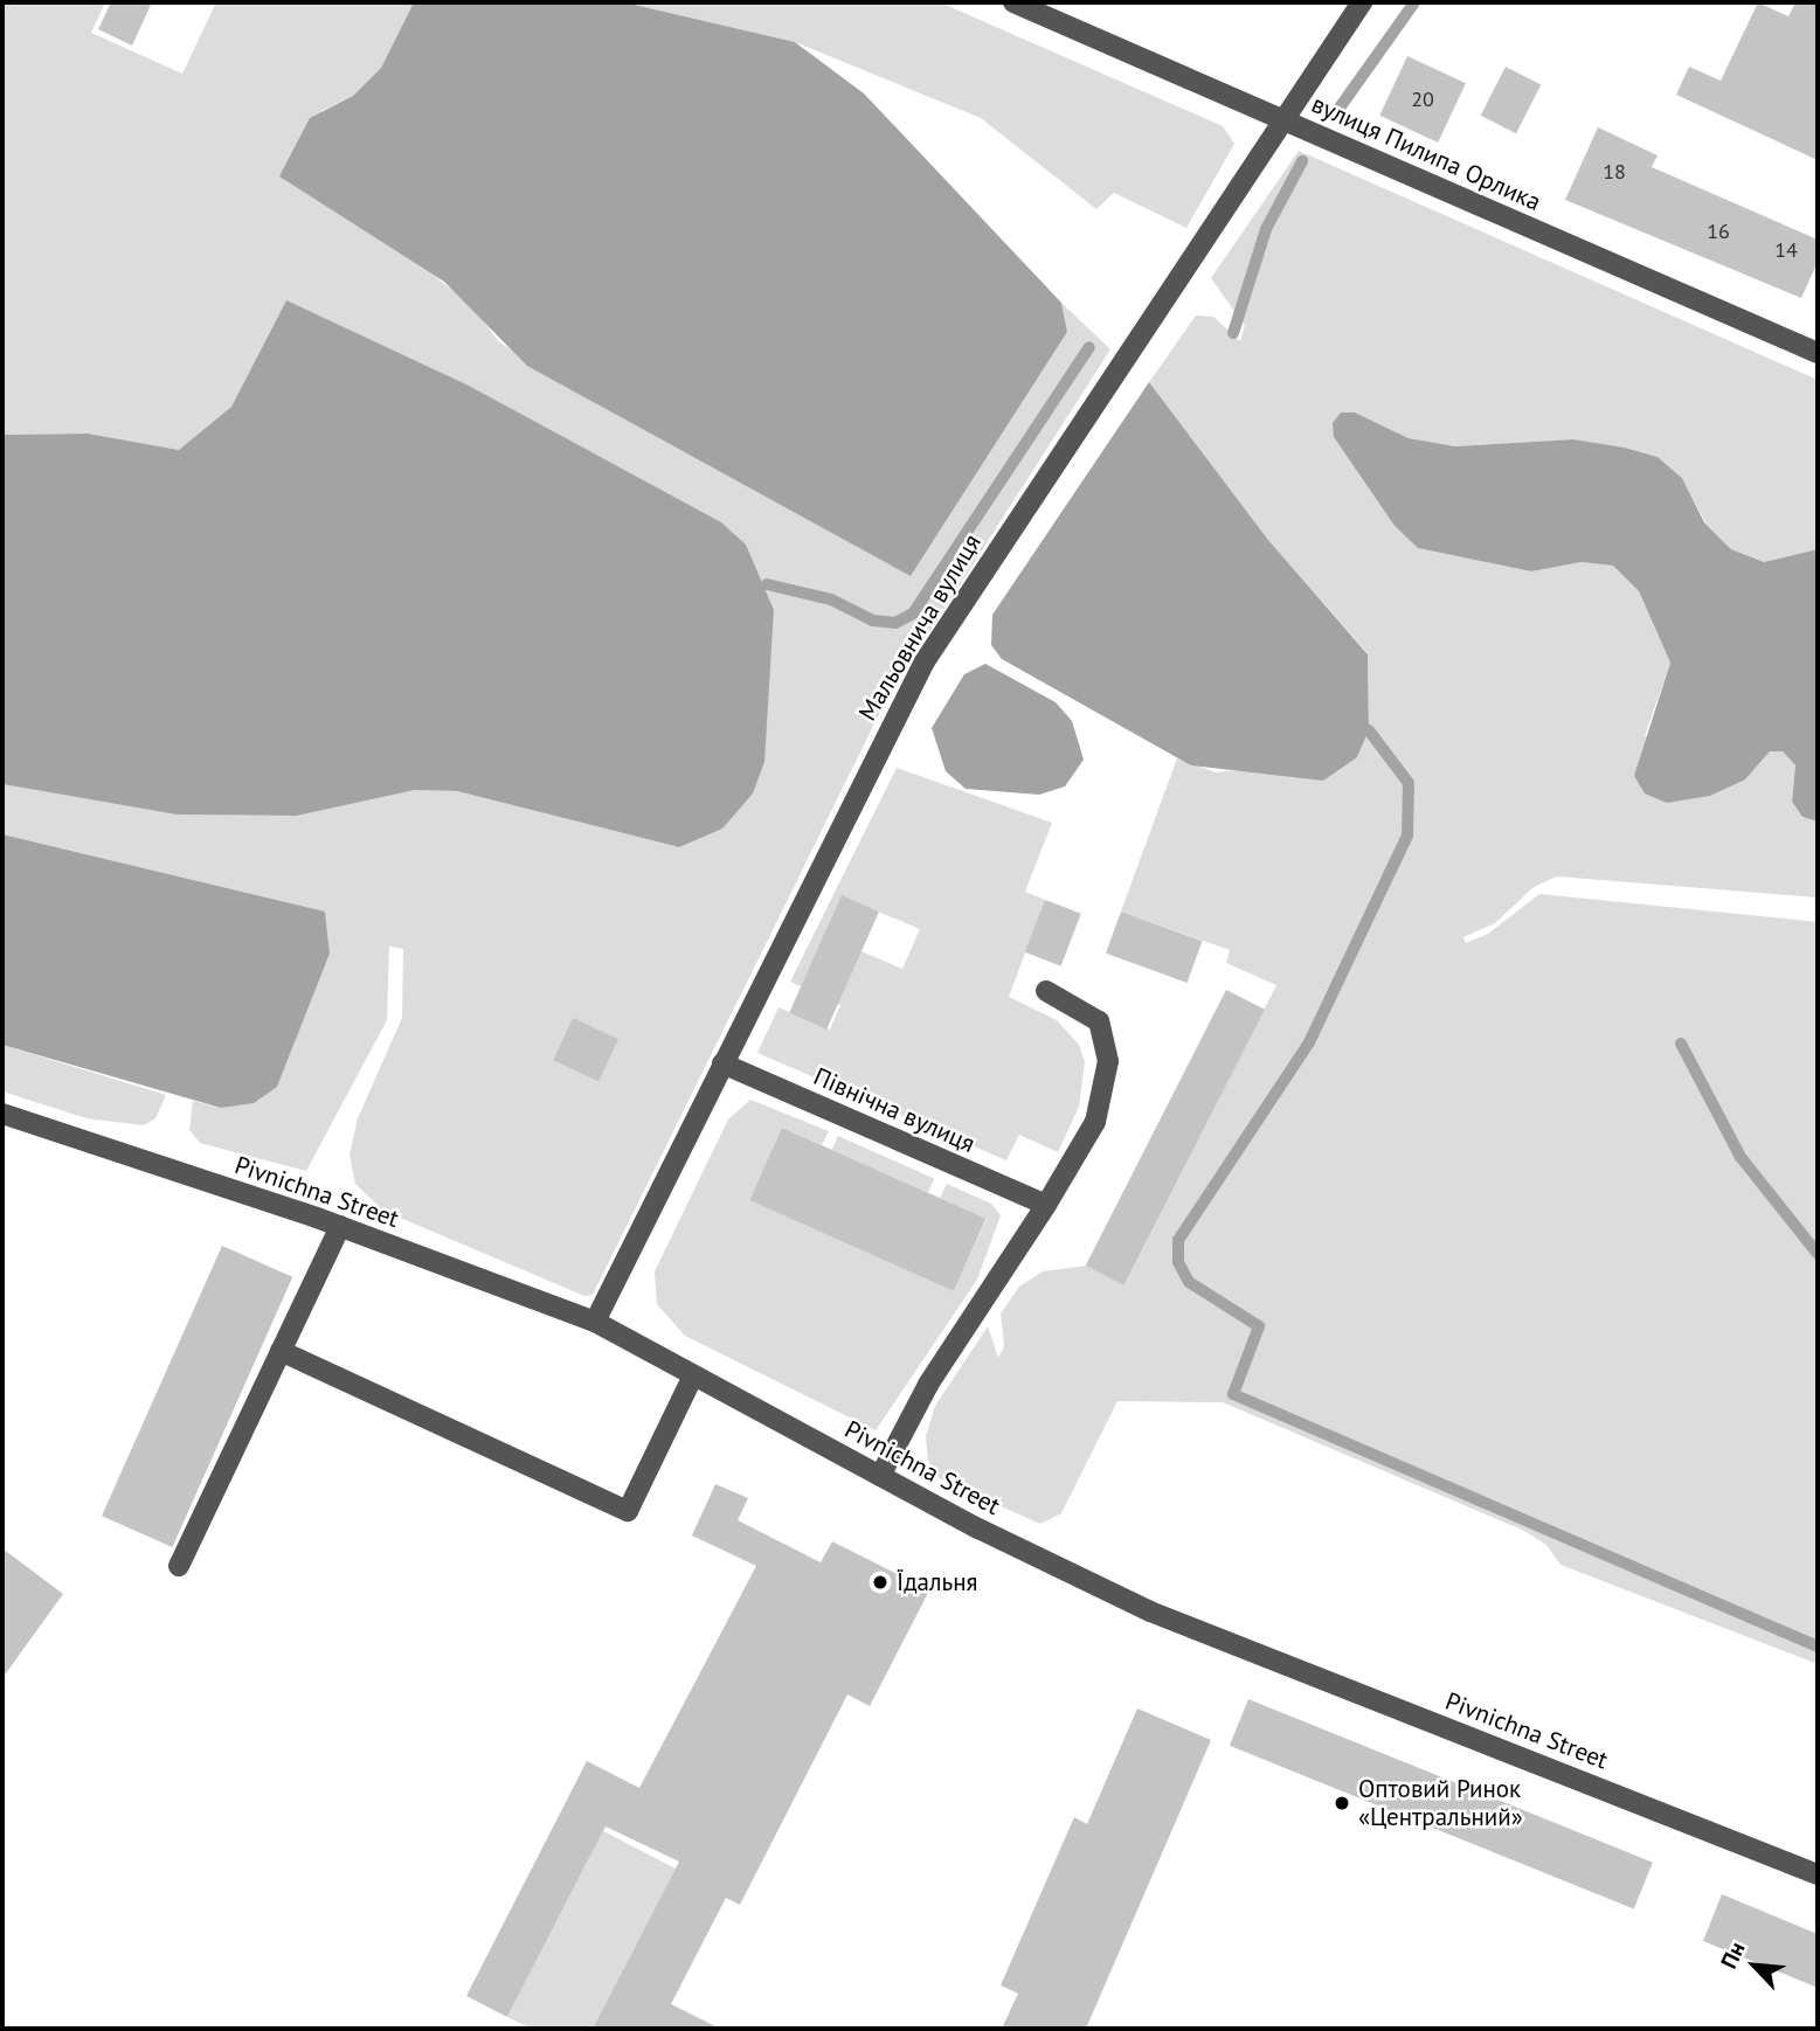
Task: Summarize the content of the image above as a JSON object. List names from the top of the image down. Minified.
{"streets":{"street":["вулиця Пилипа Орлика","Мальовнича вулиця","Північна вулиця","Pivnichna Street"]},"crossings":[["вулиця Пилипа Орлика","Мальовнича вулиця"],["Мальовнича вулиця","Північна вулиця"],["Мальовнича вулиця","Pivnichna Street"]],"places":["Їдальня","Оптовий Ринок «Центральний»"],"house_numbers":["20","18","16","14"],"north":"top left"}
